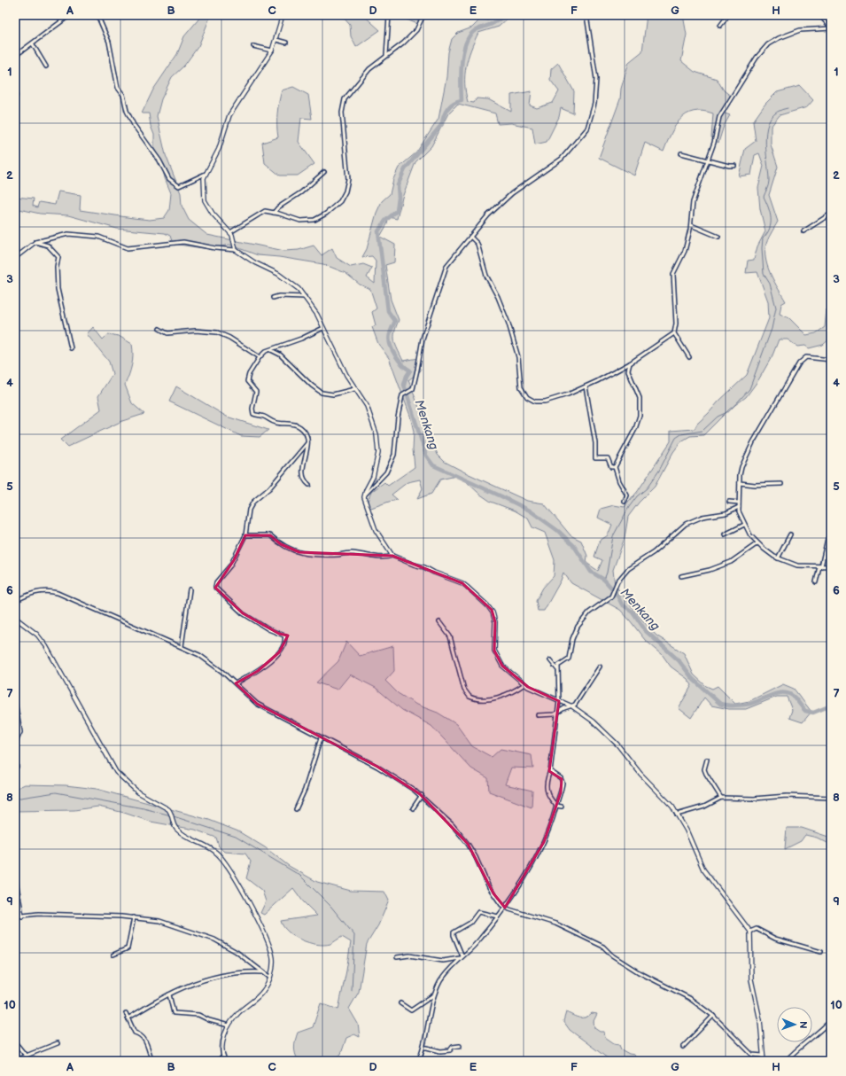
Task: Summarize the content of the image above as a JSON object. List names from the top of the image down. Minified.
{"water":["Menkang"],"north":"right","grid":{"columns":["A","B","C","D","E","F","G","H"],"rows":["1","2","3","4","5","6","7","8","9","10"]}}
